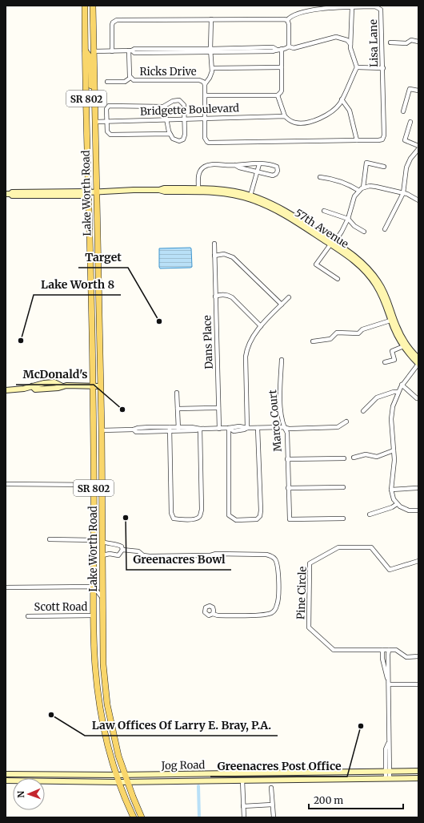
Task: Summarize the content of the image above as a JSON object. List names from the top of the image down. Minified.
{"streets":{"main road":["SR 802","Lake Worth Road","57th Avenue","Jog Road"],"street":["Lisa Lane","Ricks Drive","Bridgette Boulevard","Dans Place","Marco Court","Pine Circle","Scott Road"]},"crossings":[["Lisa Lane","Bridgette Boulevard"],["Bridgette Boulevard","Lake Worth Road"],["Lake Worth Road","57th Avenue"],["Lake Worth Road","Scott Road"],["Lake Worth Road","Jog Road"]],"places":["Target","Lake Worth 8","McDonald's","Greenacres Bowl","Law Offices Of Larry E. Bray, P.A.","Greenacres Post Office"],"scale_bar":"200 m","north":"left"}
